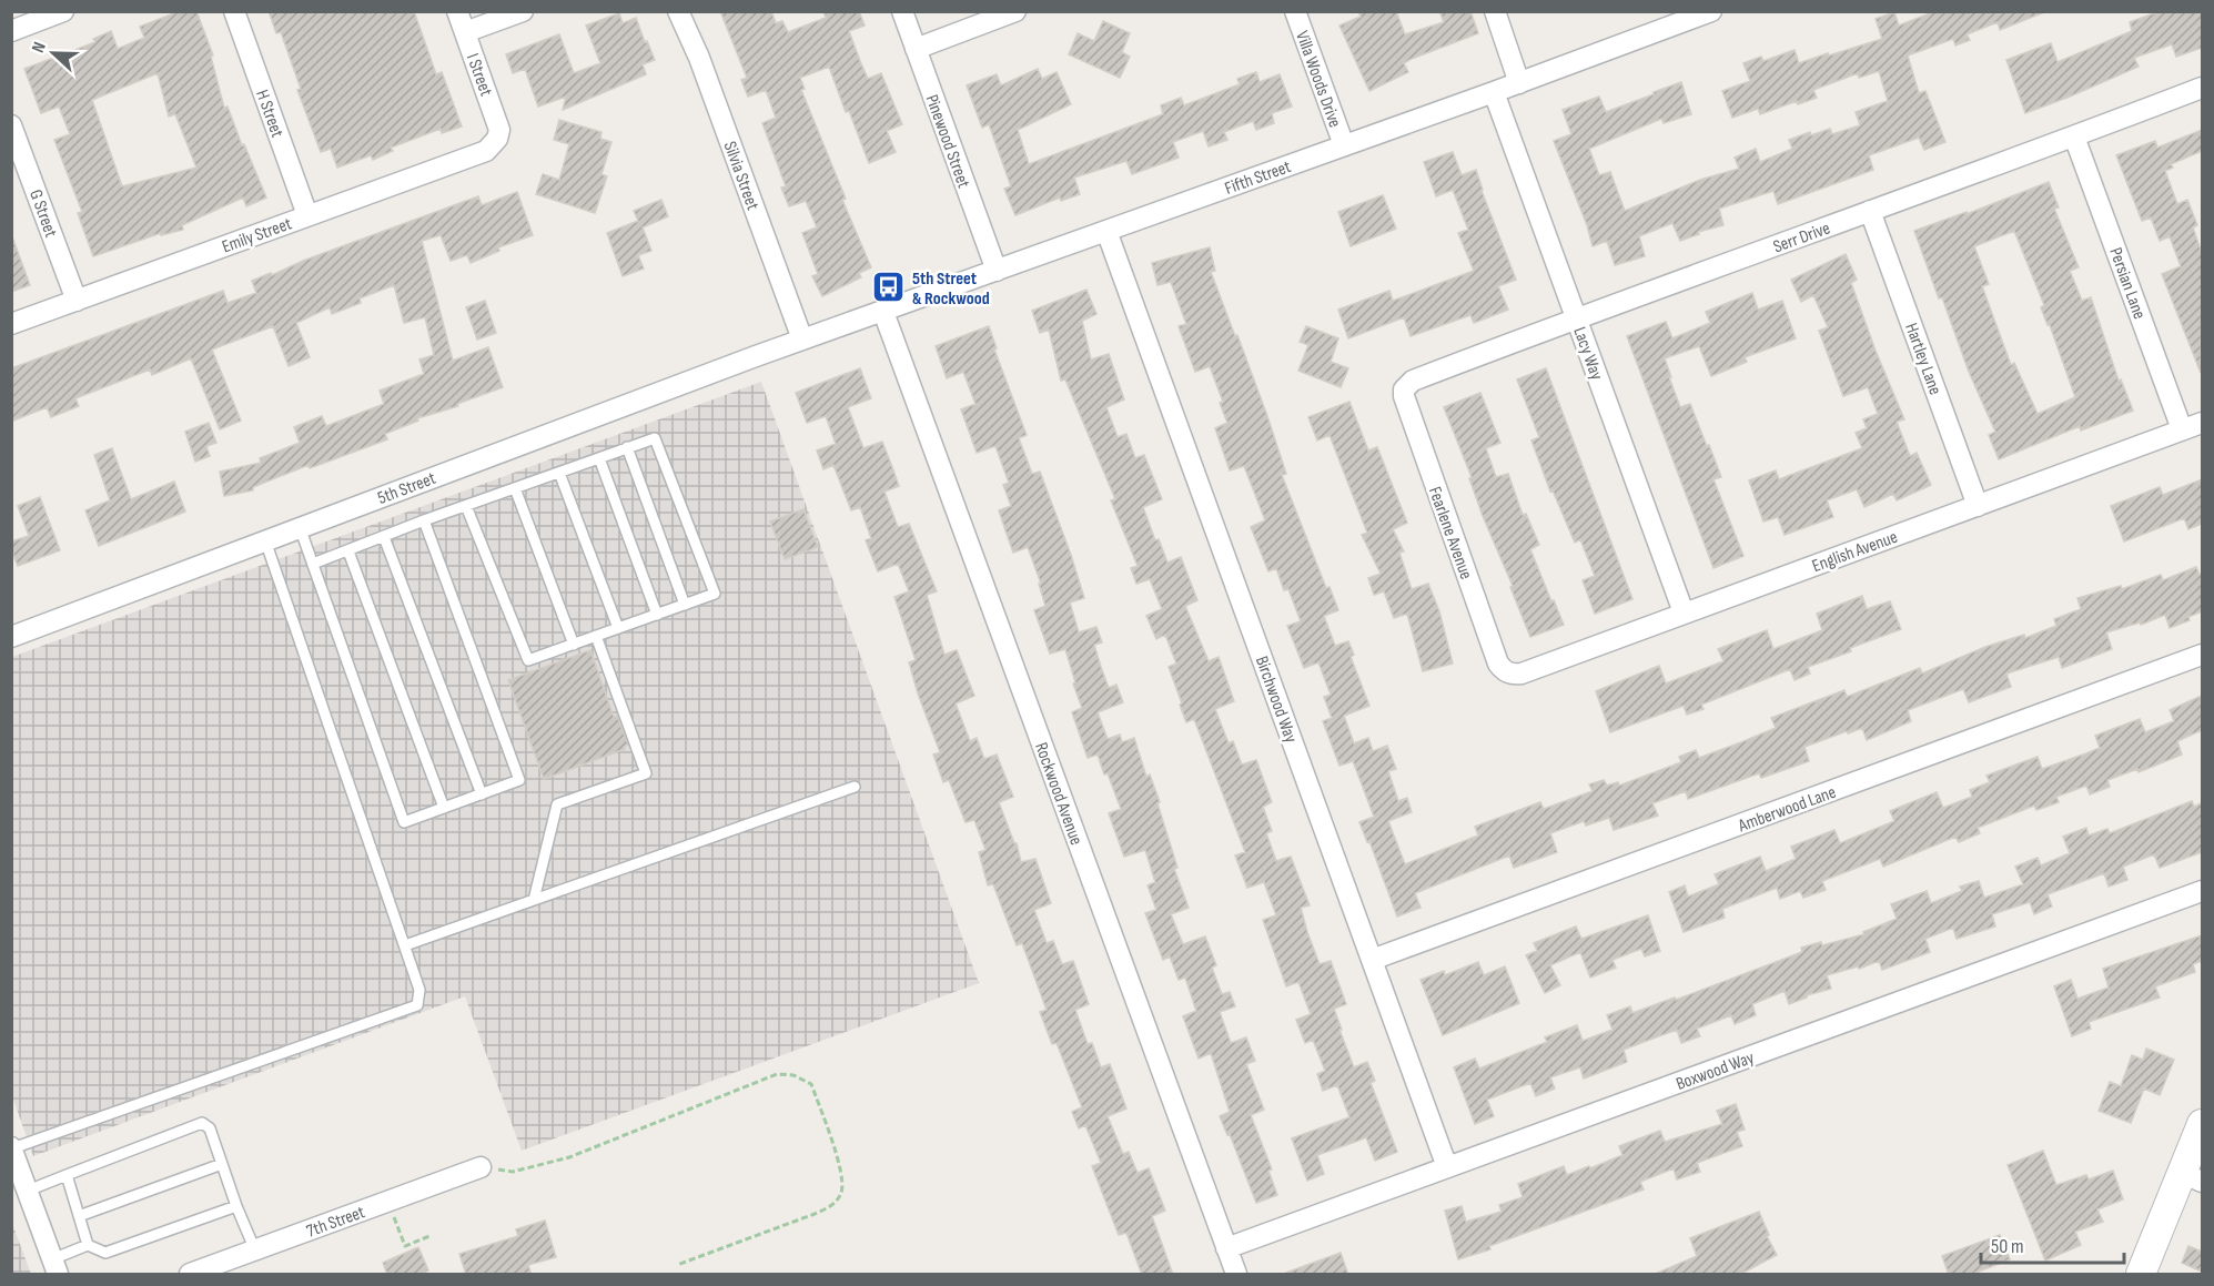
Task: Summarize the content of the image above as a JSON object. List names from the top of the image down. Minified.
{"streets":{"street":["I Street","Villa Woods Drive","H Street","Pinewood Street","Silvia Street","Fifth Street","G Street","Emily Street","Serr Drive","Persian Lane","Lacy Way","Hartley Lane","5th Street","Fearlene Avenue","English Avenue","Birchwood Way","Rockwood Avenue","Amberwood Lane","Boxwood Way","7th Street"]},"crossings":[["I Street","Emily Street"],["Villa Woods Drive","Fifth Street"],["H Street","Emily Street"],["Pinewood Street","Fifth Street"],["Silvia Street","Fifth Street"],["Silvia Street","5th Street"],["Fifth Street","Lacy Way"],["Fifth Street","5th Street"],["Fifth Street","Birchwood Way"],["Fifth Street","Rockwood Avenue"],["G Street","Emily Street"],["Serr Drive","Persian Lane"],["Serr Drive","Lacy Way"],["Serr Drive","Hartley Lane"],["Serr Drive","Fearlene Avenue"],["Persian Lane","English Avenue"],["Lacy Way","English Avenue"],["Hartley Lane","English Avenue"],["Fearlene Avenue","English Avenue"],["Birchwood Way","Amberwood Lane"],["Birchwood Way","Boxwood Way"],["Rockwood Avenue","Boxwood Way"]],"places":{"bus stop":["5th Street & Rockwood"]},"scale_bar":"50 m","north":"left"}
